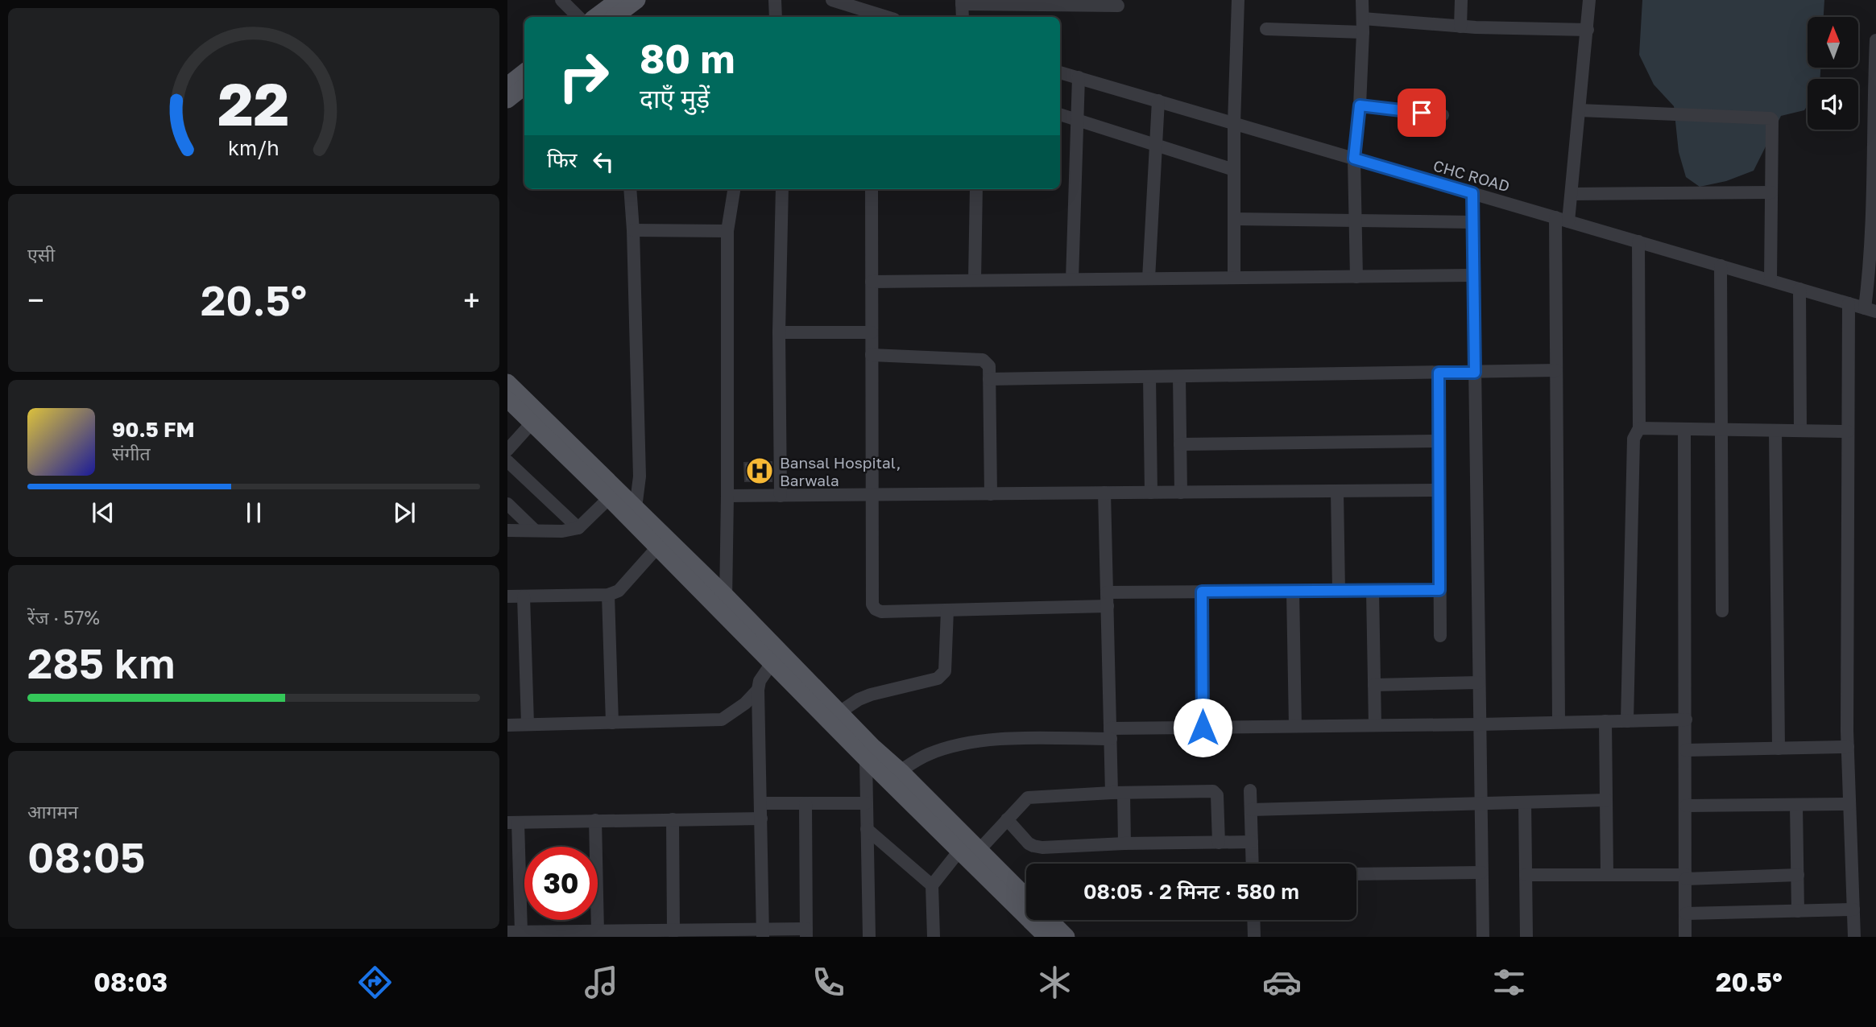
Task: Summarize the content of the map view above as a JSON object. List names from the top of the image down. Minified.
{"streets":{"street":["CHC ROAD"]},"places":{"hospital":["Bansal Hospital, Barwala"]},"north":"top","page":{"turn":["80 m","दाएँ मुड़ें"],"then":"फिर","tile":["एसी",["रेंज · 57%","285 km"],["आगमन","08:05"]],"heat":["−","20.5°","+"],"song":["90.5 FM","संगीत"],"limit":"30","trip":"08:05 · 2 मिनट · 580 m","tabs":["08:03","20.5°"],"gauge":["22","km/h"]}}
